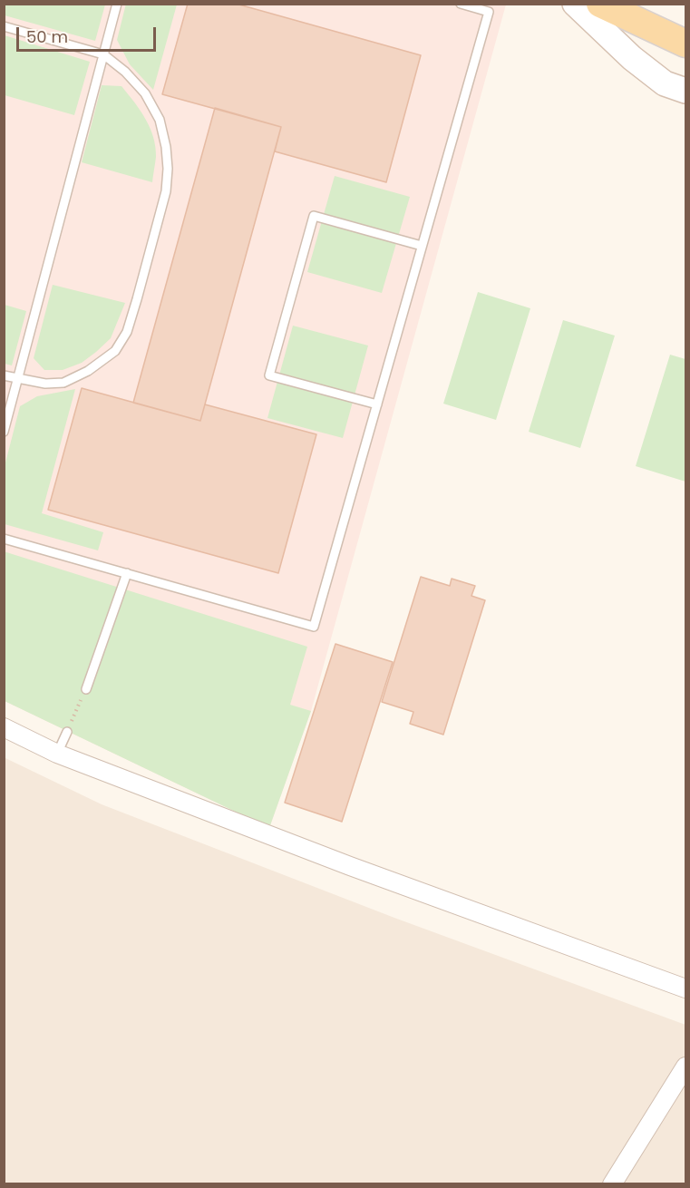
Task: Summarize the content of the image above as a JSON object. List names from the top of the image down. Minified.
{"scale_bar":"50 m"}
